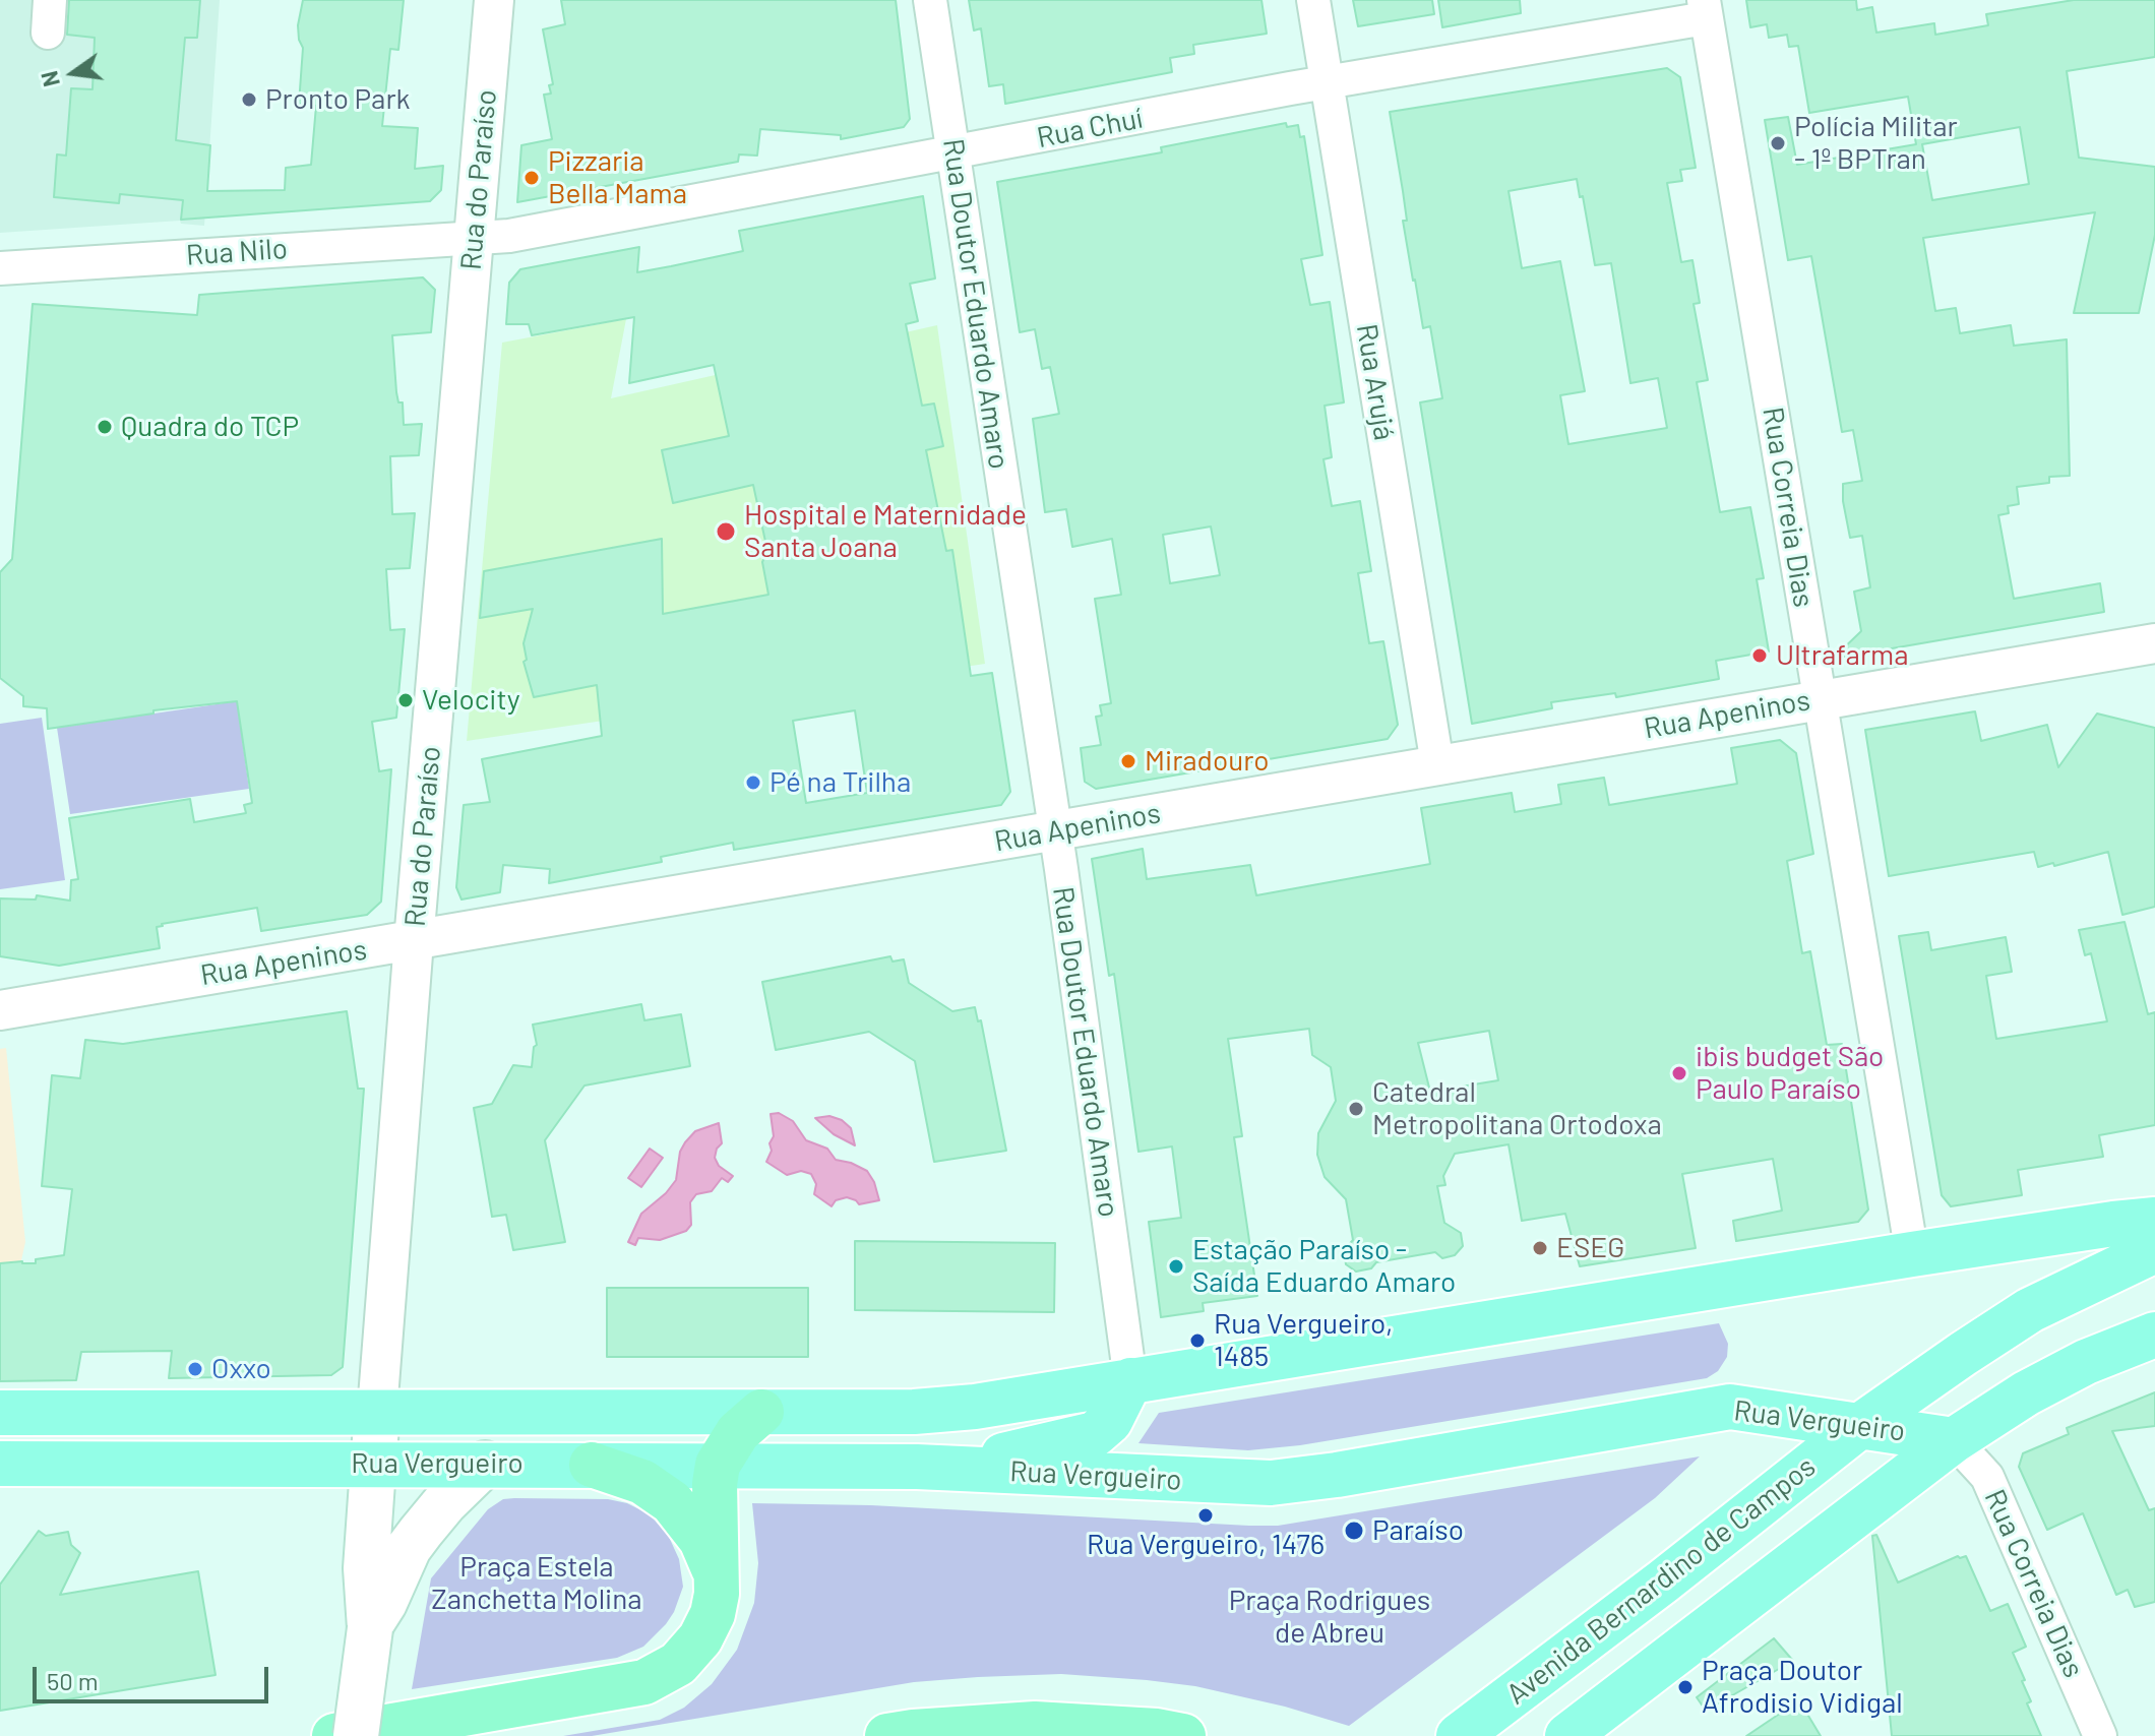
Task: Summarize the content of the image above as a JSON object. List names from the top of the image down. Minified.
{"streets":{"main road":["Rua do Paraíso","Rua Vergueiro","Avenida Bernardino de Campos"],"street":["Rua Chuí","Rua Nilo","Rua Doutor Eduardo Amaro","Rua Arujá","Rua Correia Dias","Rua Apeninos"]},"crossings":[["Rua Chuí","Rua do Paraíso"],["Rua Chuí","Rua Nilo"],["Rua Chuí","Rua Doutor Eduardo Amaro"],["Rua Chuí","Rua Arujá"],["Rua Chuí","Rua Correia Dias"],["Rua do Paraíso","Rua Nilo"],["Rua do Paraíso","Rua Apeninos"],["Rua do Paraíso","Rua Vergueiro"],["Rua Doutor Eduardo Amaro","Rua Apeninos"],["Rua Doutor Eduardo Amaro","Rua Vergueiro"],["Rua Arujá","Rua Apeninos"],["Rua Correia Dias","Rua Apeninos"],["Rua Correia Dias","Rua Vergueiro"],["Rua Vergueiro","Avenida Bernardino de Campos"]],"parks":["Praça Estela Zanchetta Molina","Praça Rodrigues de Abreu"],"places":["Pronto Park","Polícia Militar - 1º BPTran","Pizzaria Bella Mama","Quadra do TCP","Hospital e Maternidade Santa Joana","Ultrafarma","Velocity","Miradouro","Pé na Trilha","ibis budget São Paulo Paraíso","Catedral Metropolitana Ortodoxa","ESEG","Estação Paraíso - Saída Eduardo Amaro","Rua Vergueiro, 1485","Oxxo","Rua Vergueiro, 1476","Paraíso","Praça Doutor Afrodisio Vidigal"],"scale_bar":"50 m","north":"left"}
